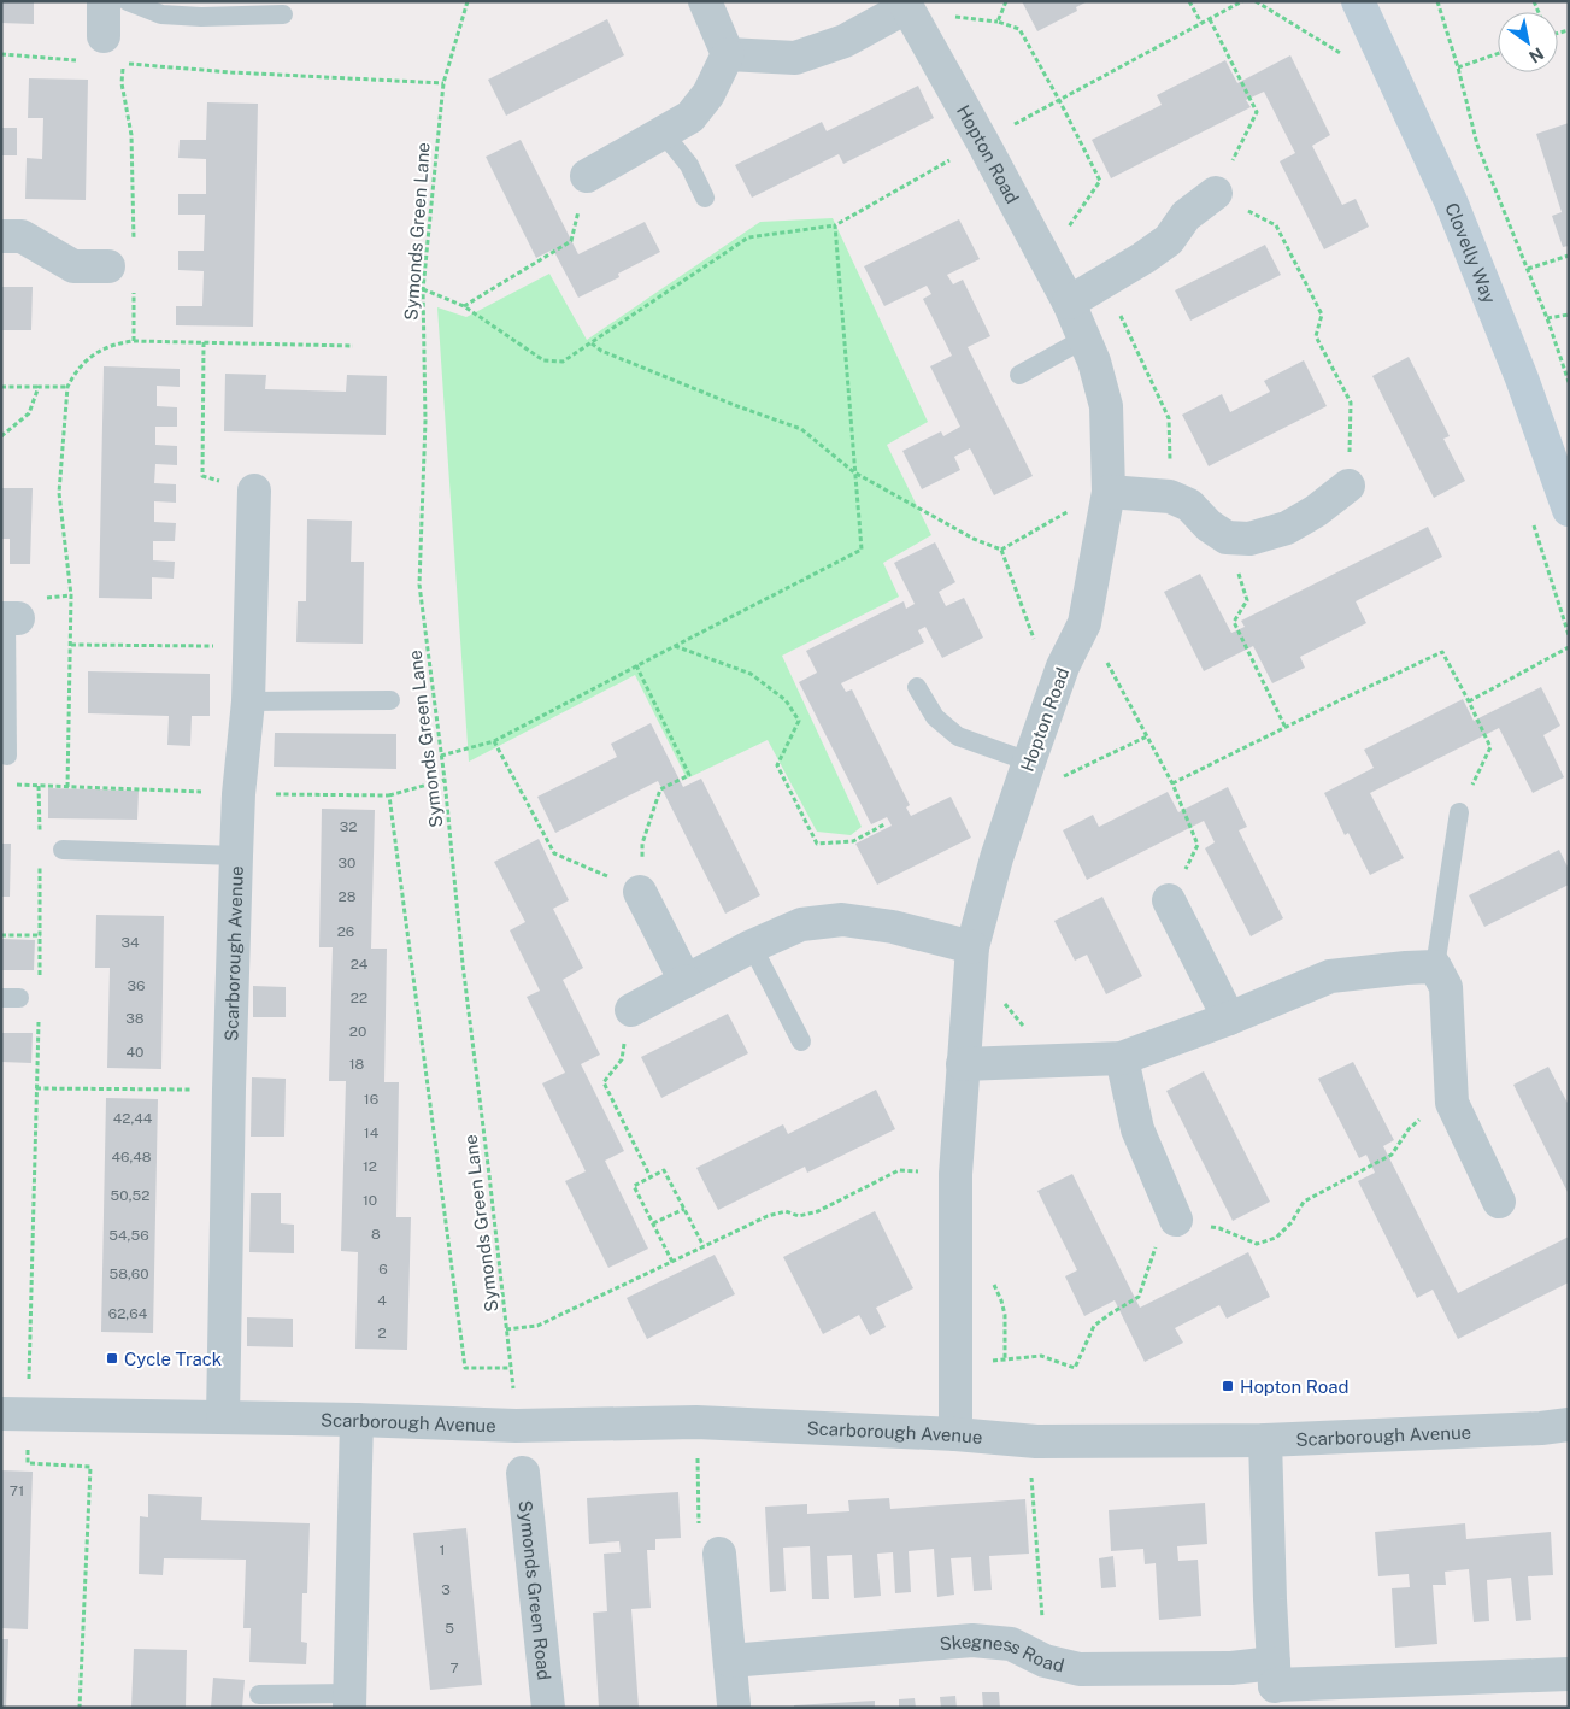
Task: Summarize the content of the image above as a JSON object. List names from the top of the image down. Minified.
{"streets":{"street":["Hopton Road","Clovelly Way","Scarborough Avenue","Symonds Green Road","Skegness Road"],"path":["Symonds Green Lane"]},"crossings":[["Hopton Road","Scarborough Avenue"],["Symonds Green Lane","Scarborough Avenue"]],"places":{"transit":["Cycle Track","Hopton Road"]},"house_numbers":["32","30","28","26","34","24","36","22","38","20","40","18","16","42,44","14","46,48","12","50,52","10","8","54,56","6","58,60","4","62,64","2","71","1","3","5","7"],"north":"bottom right"}
